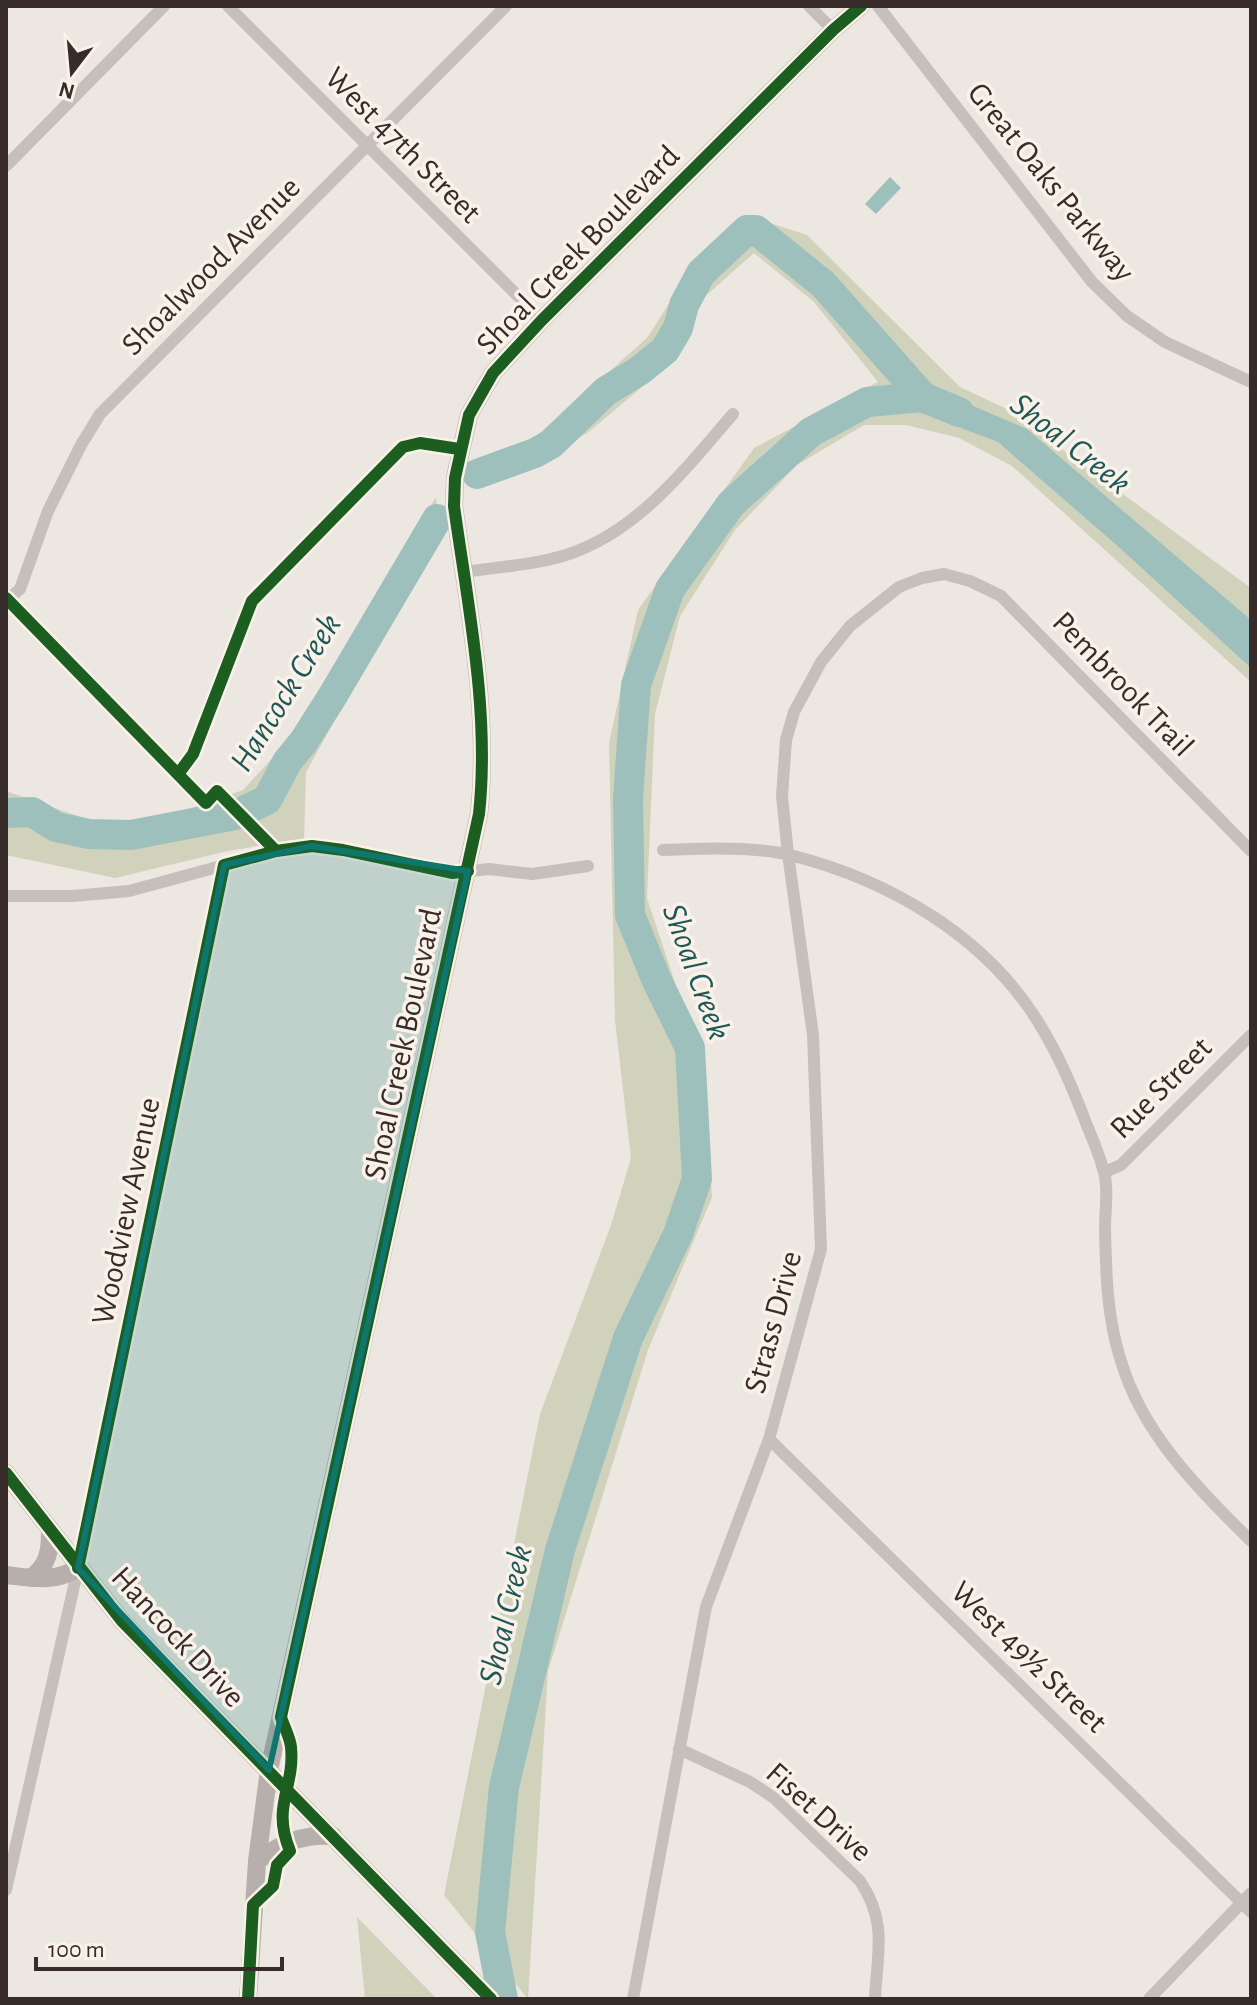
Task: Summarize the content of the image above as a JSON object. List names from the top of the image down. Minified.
{"streets":{"street":["West 47th Street","Great Oaks Parkway","Shoal Creek Boulevard","Shoalwood Avenue","Pembrook Trail","Rue Street","Woodview Avenue","Strass Drive","Hancock Drive","West 49½ Street","Fiset Drive"]},"crossings":[["West 47th Street","Shoal Creek Boulevard"],["West 47th Street","Shoalwood Avenue"],["Shoal Creek Boulevard","Hancock Drive"],["Pembrook Trail","Strass Drive"],["Woodview Avenue","Hancock Drive"],["Strass Drive","West 49½ Street"],["Strass Drive","Fiset Drive"]],"water":["Shoal Creek","Hancock Creek"],"scale_bar":"100 m","north":"bottom"}
